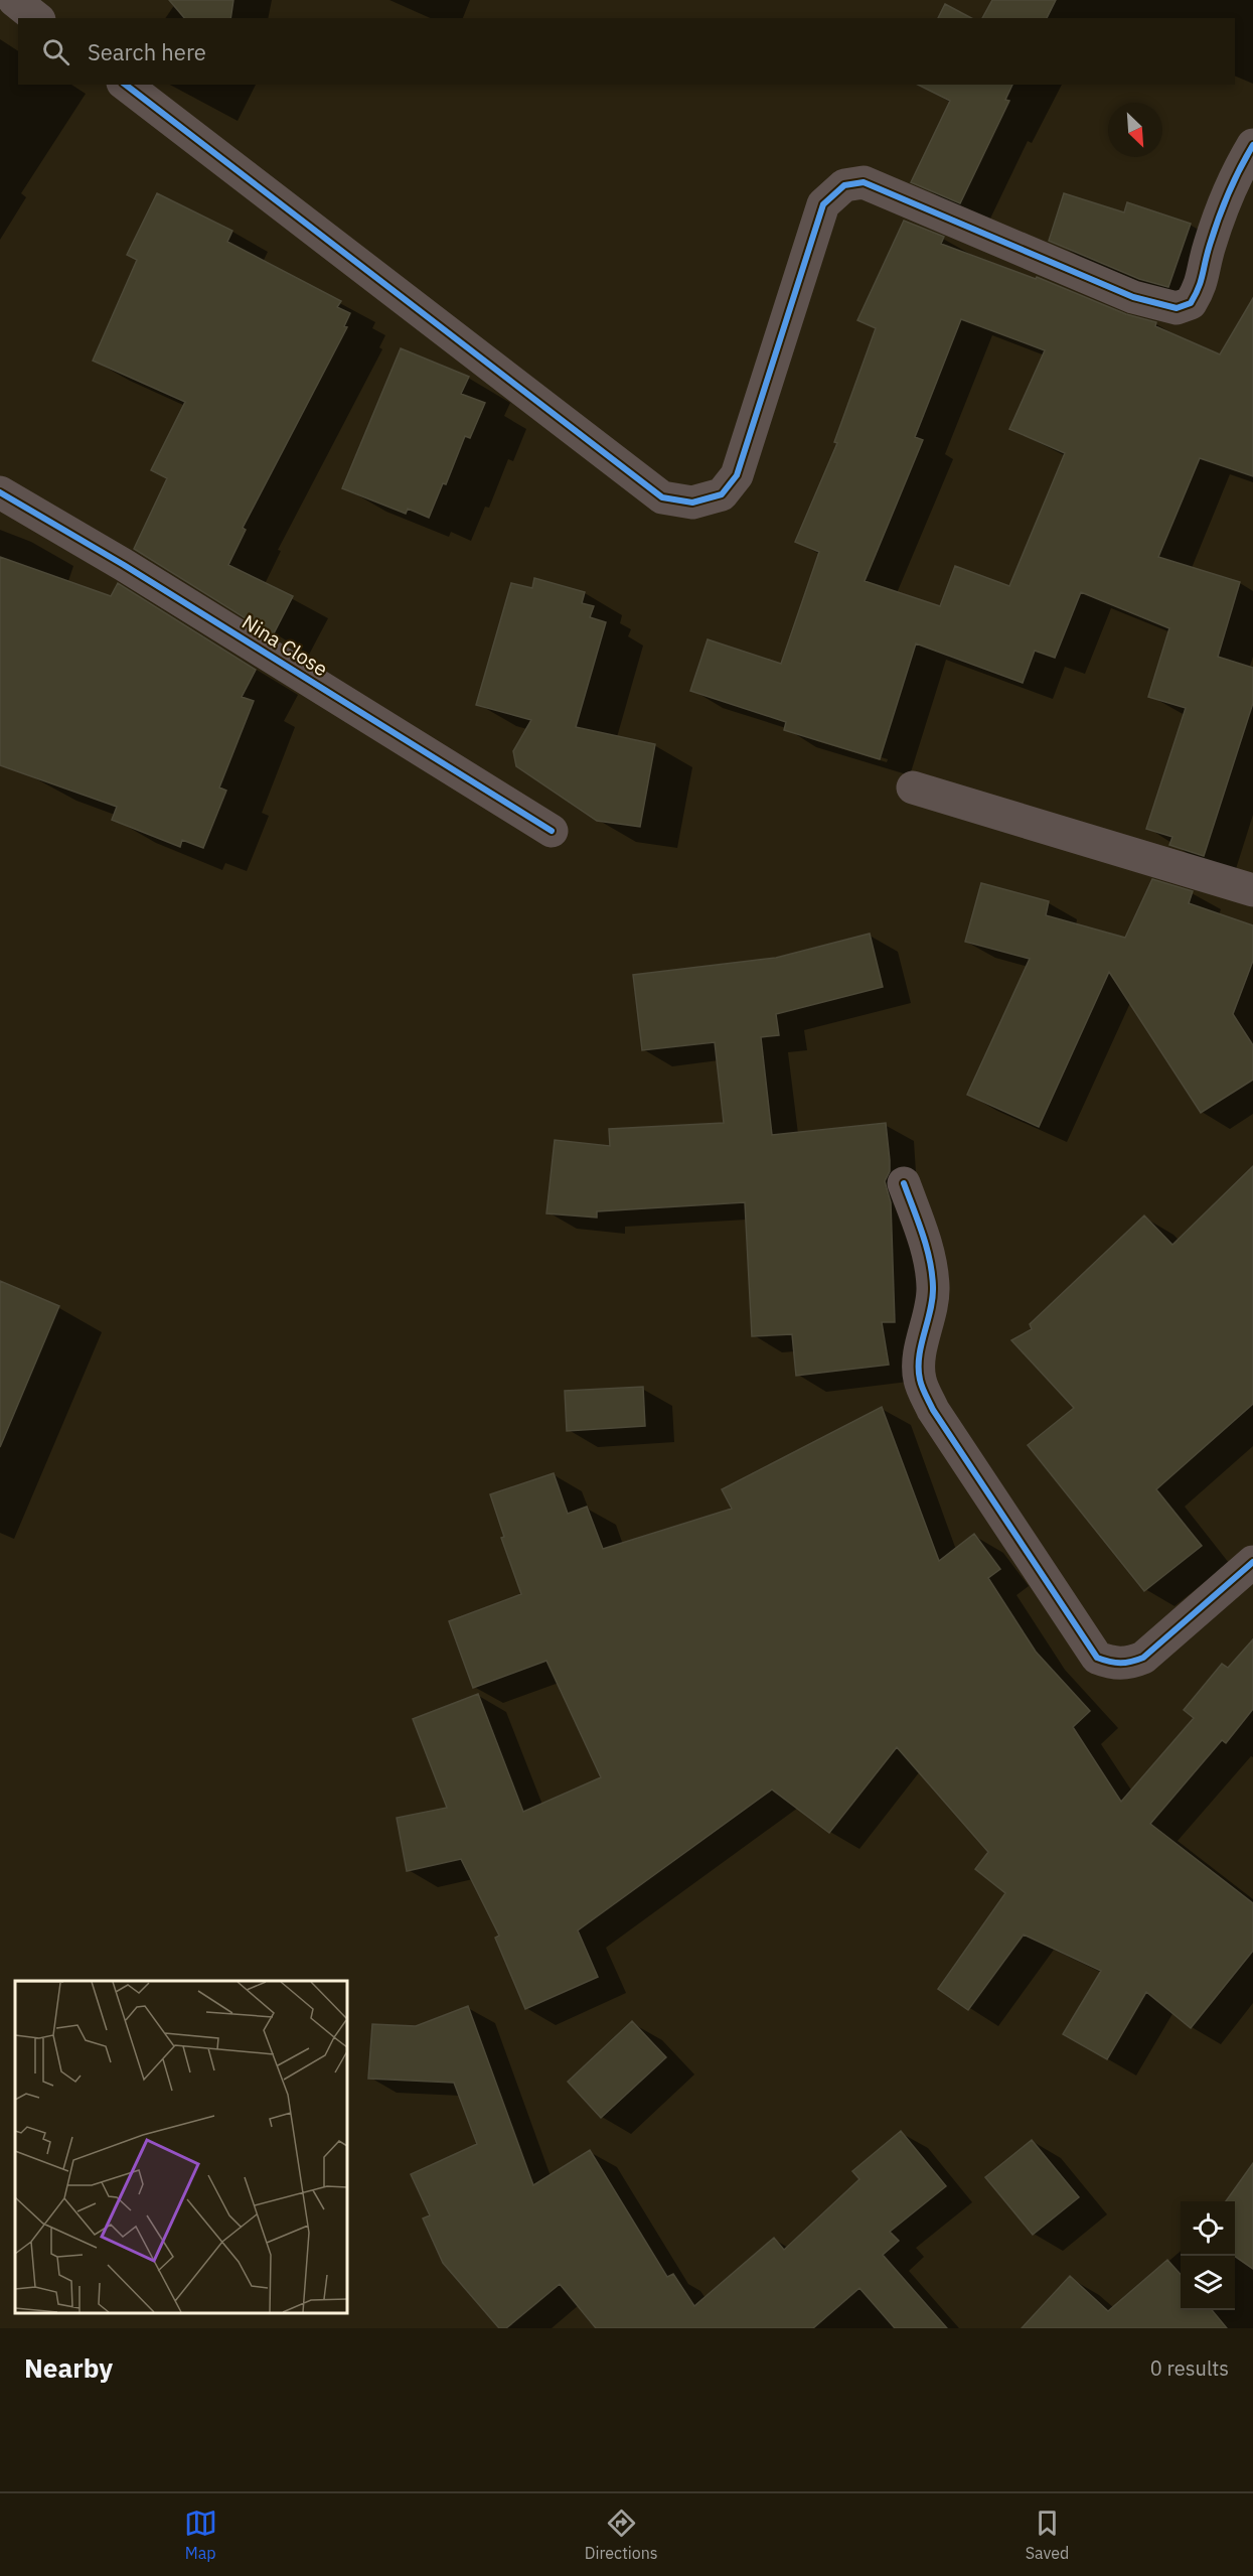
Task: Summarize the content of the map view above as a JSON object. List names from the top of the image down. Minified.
{"streets":{"street":["Nina Close"]},"north":"bottom right","page":{"search":"Search here","heading":["Nearby","0 results"],"nav":["Map","Directions","Saved"]}}
